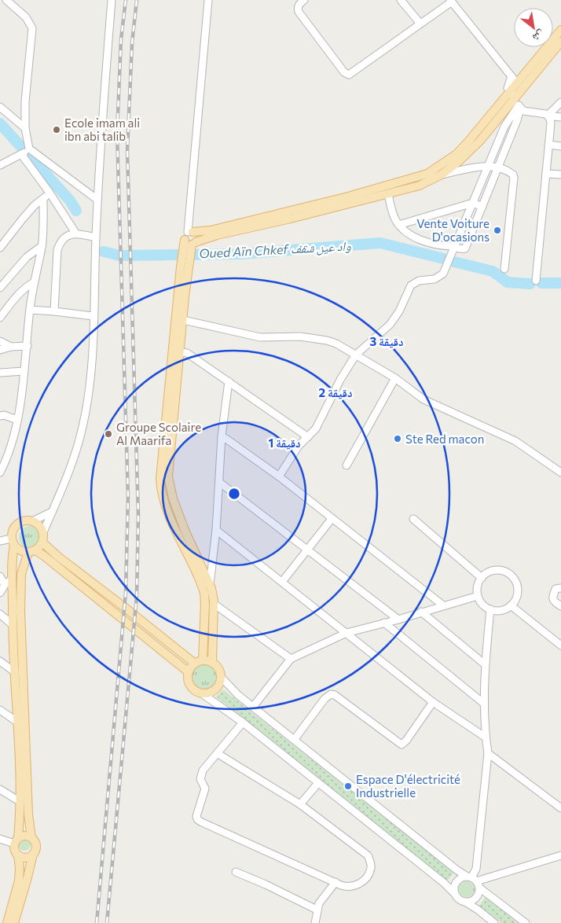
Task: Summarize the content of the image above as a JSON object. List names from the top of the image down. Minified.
{"water":["Oued Aïn Chkef واد عين شقف"],"places":["Ecole imam ali ibn abi talib","Vente Voiture D'ocasions","Groupe Scolaire Al Maarifa","Ste Red macon","Espace D'électricité Industrielle"],"north":"bottom right","rings":["3 دقيقة","2 دقيقة","1 دقيقة"]}
